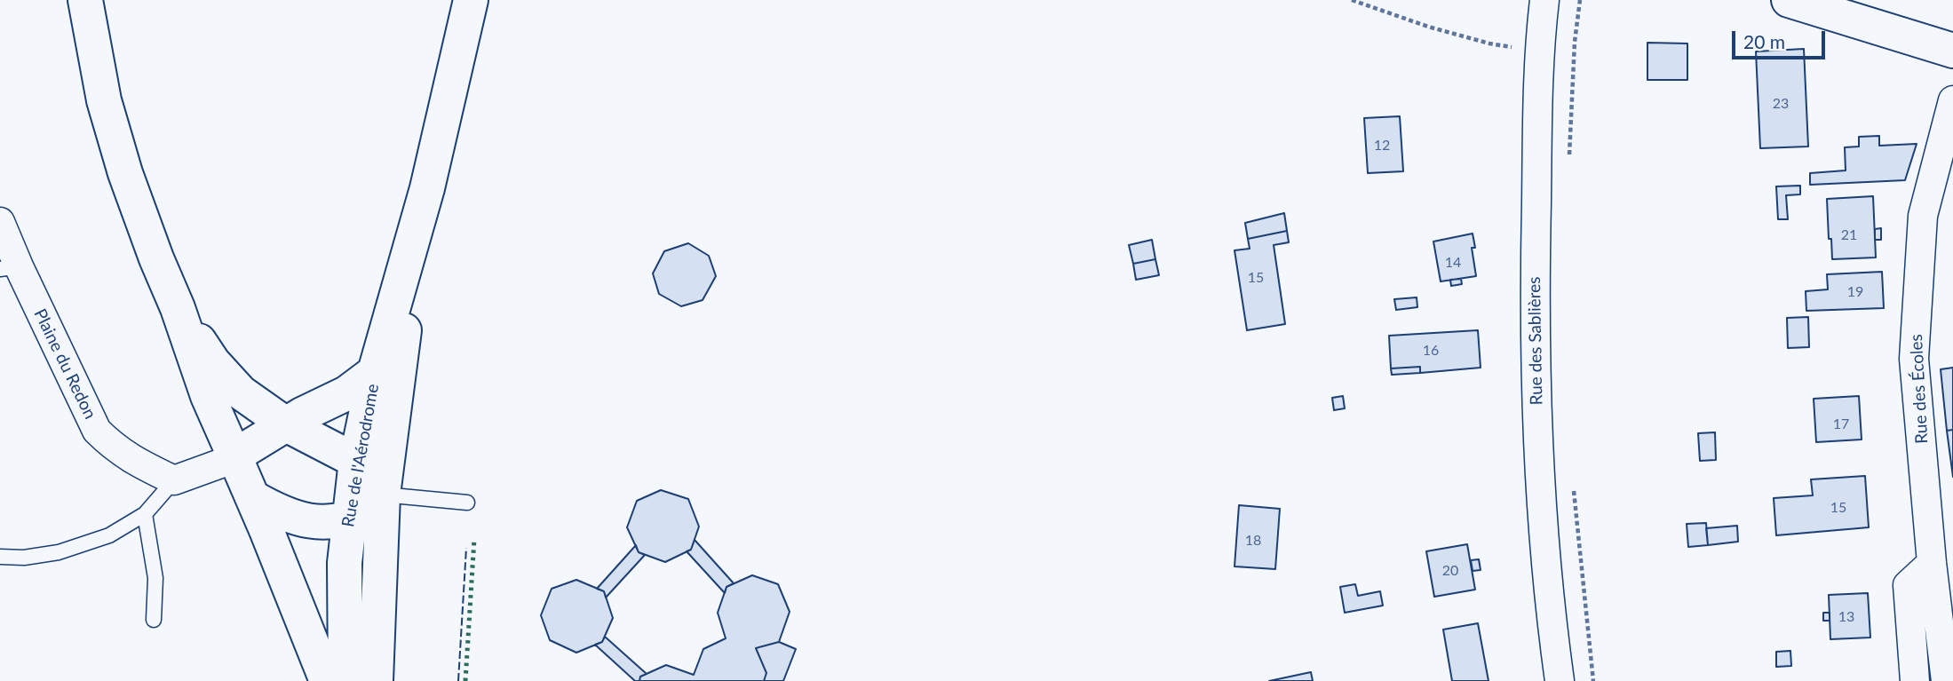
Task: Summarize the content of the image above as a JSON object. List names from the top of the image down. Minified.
{"streets":{"main road":["Rue de l'Aérodrome"],"street":["Rue des Sablières","Plaine du Redon","Rue des Écoles"]},"house_numbers":["23","12","21","14","15","19","16","17","15","18","20","13"],"scale_bar":"20 m"}
